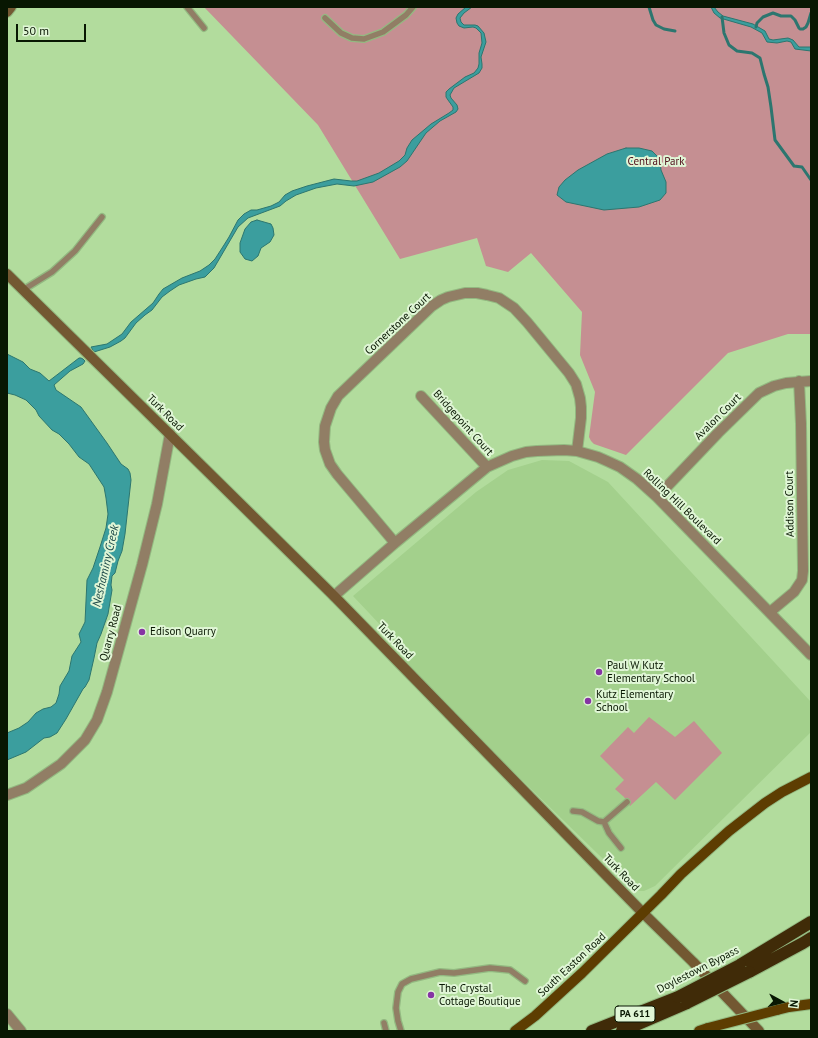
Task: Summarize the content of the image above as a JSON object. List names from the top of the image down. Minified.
{"streets":{"highway":["Doylestown Bypass","PA 611"],"main road":["South Easton Road"],"street":["Cornerstone Court","Turk Road","Avalon Court","Bridgepoint Court","Addison Court","Rolling Hill Boulevard","Quarry Road"]},"crossings":[["Cornerstone Court","Rolling Hill Boulevard"],["Turk Road","Rolling Hill Boulevard"],["Turk Road","Quarry Road"],["Turk Road","South Easton Road"],["Avalon Court","Addison Court"],["Avalon Court","Rolling Hill Boulevard"],["Bridgepoint Court","Rolling Hill Boulevard"],["Addison Court","Rolling Hill Boulevard"]],"water":["Neshaminy Creek"],"parks":["Central Park"],"places":["Edison Quarry","Paul W Kutz Elementary School","Kutz Elementary School","The Crystal Cottage Boutique"],"scale_bar":"50 m","north":"right"}
